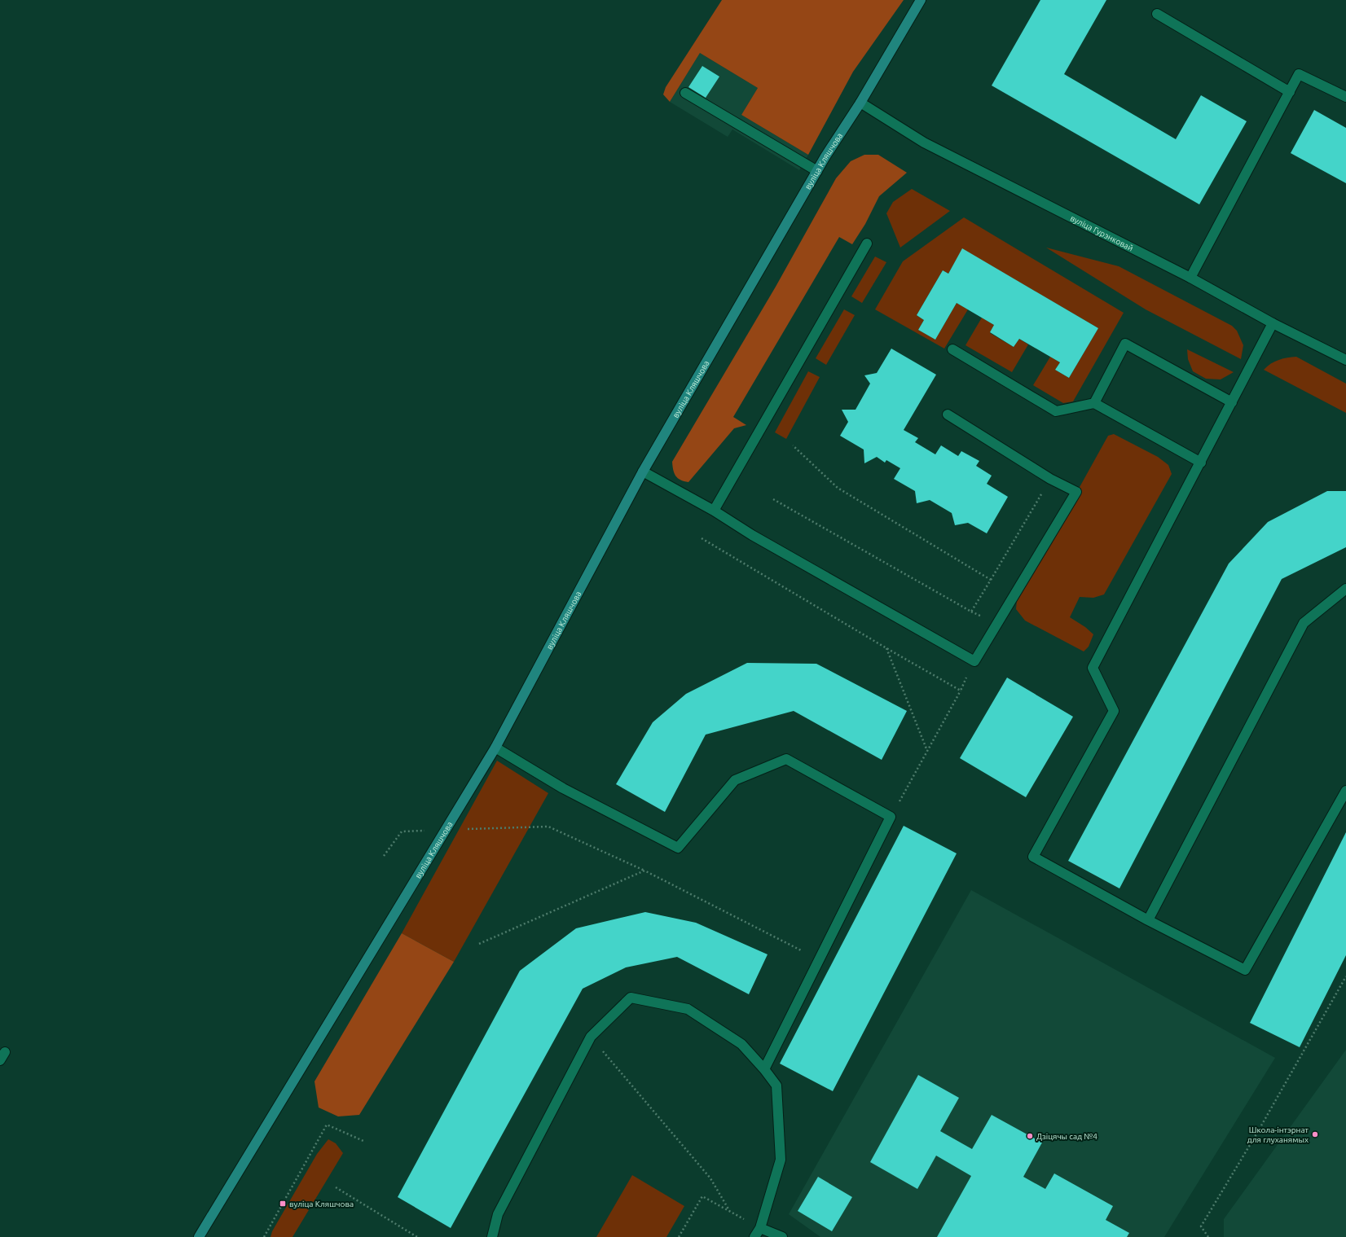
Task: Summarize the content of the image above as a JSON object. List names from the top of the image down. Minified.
{"streets":{"street":["вуліца Кляшчова","вуліца Гурэнковай"]},"crossings":[["вуліца Кляшчова","вуліца Гурэнковай"]],"places":{"other":["Школа-інтэрнат для глуханямых","Дзіцячы сад №4"],"transit":["вуліца Кляшчова"]}}
